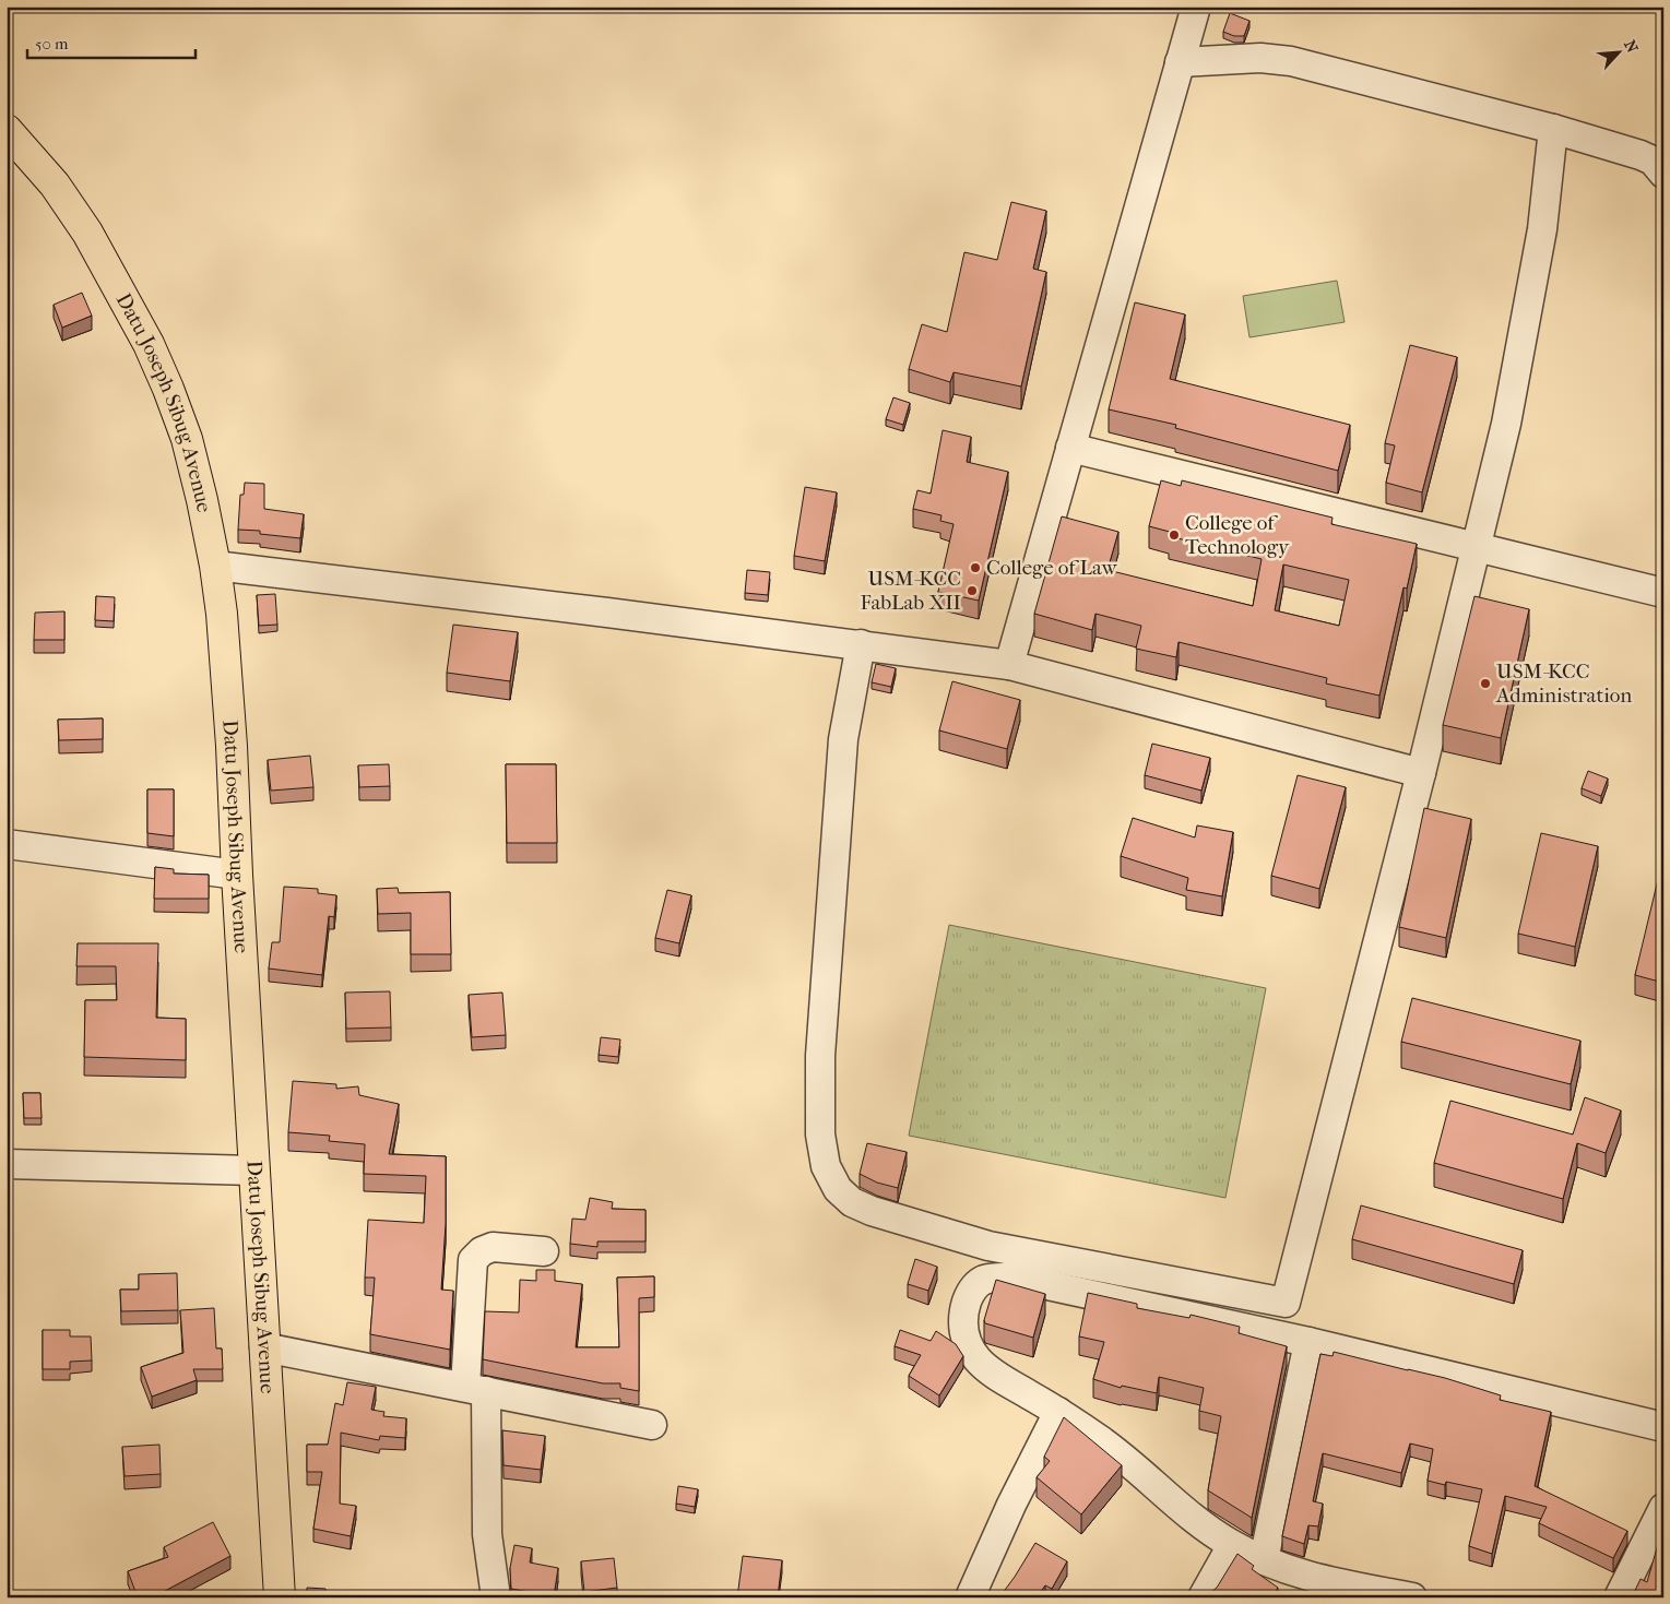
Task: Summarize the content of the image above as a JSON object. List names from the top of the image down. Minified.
{"streets":{"main road":["Datu Joseph Sibug Avenue"]},"places":["College of Technology","College of Law","USM-KCC FabLab XII","USM-KCC Administration"],"scale_bar":"50 m","north":"top right"}
